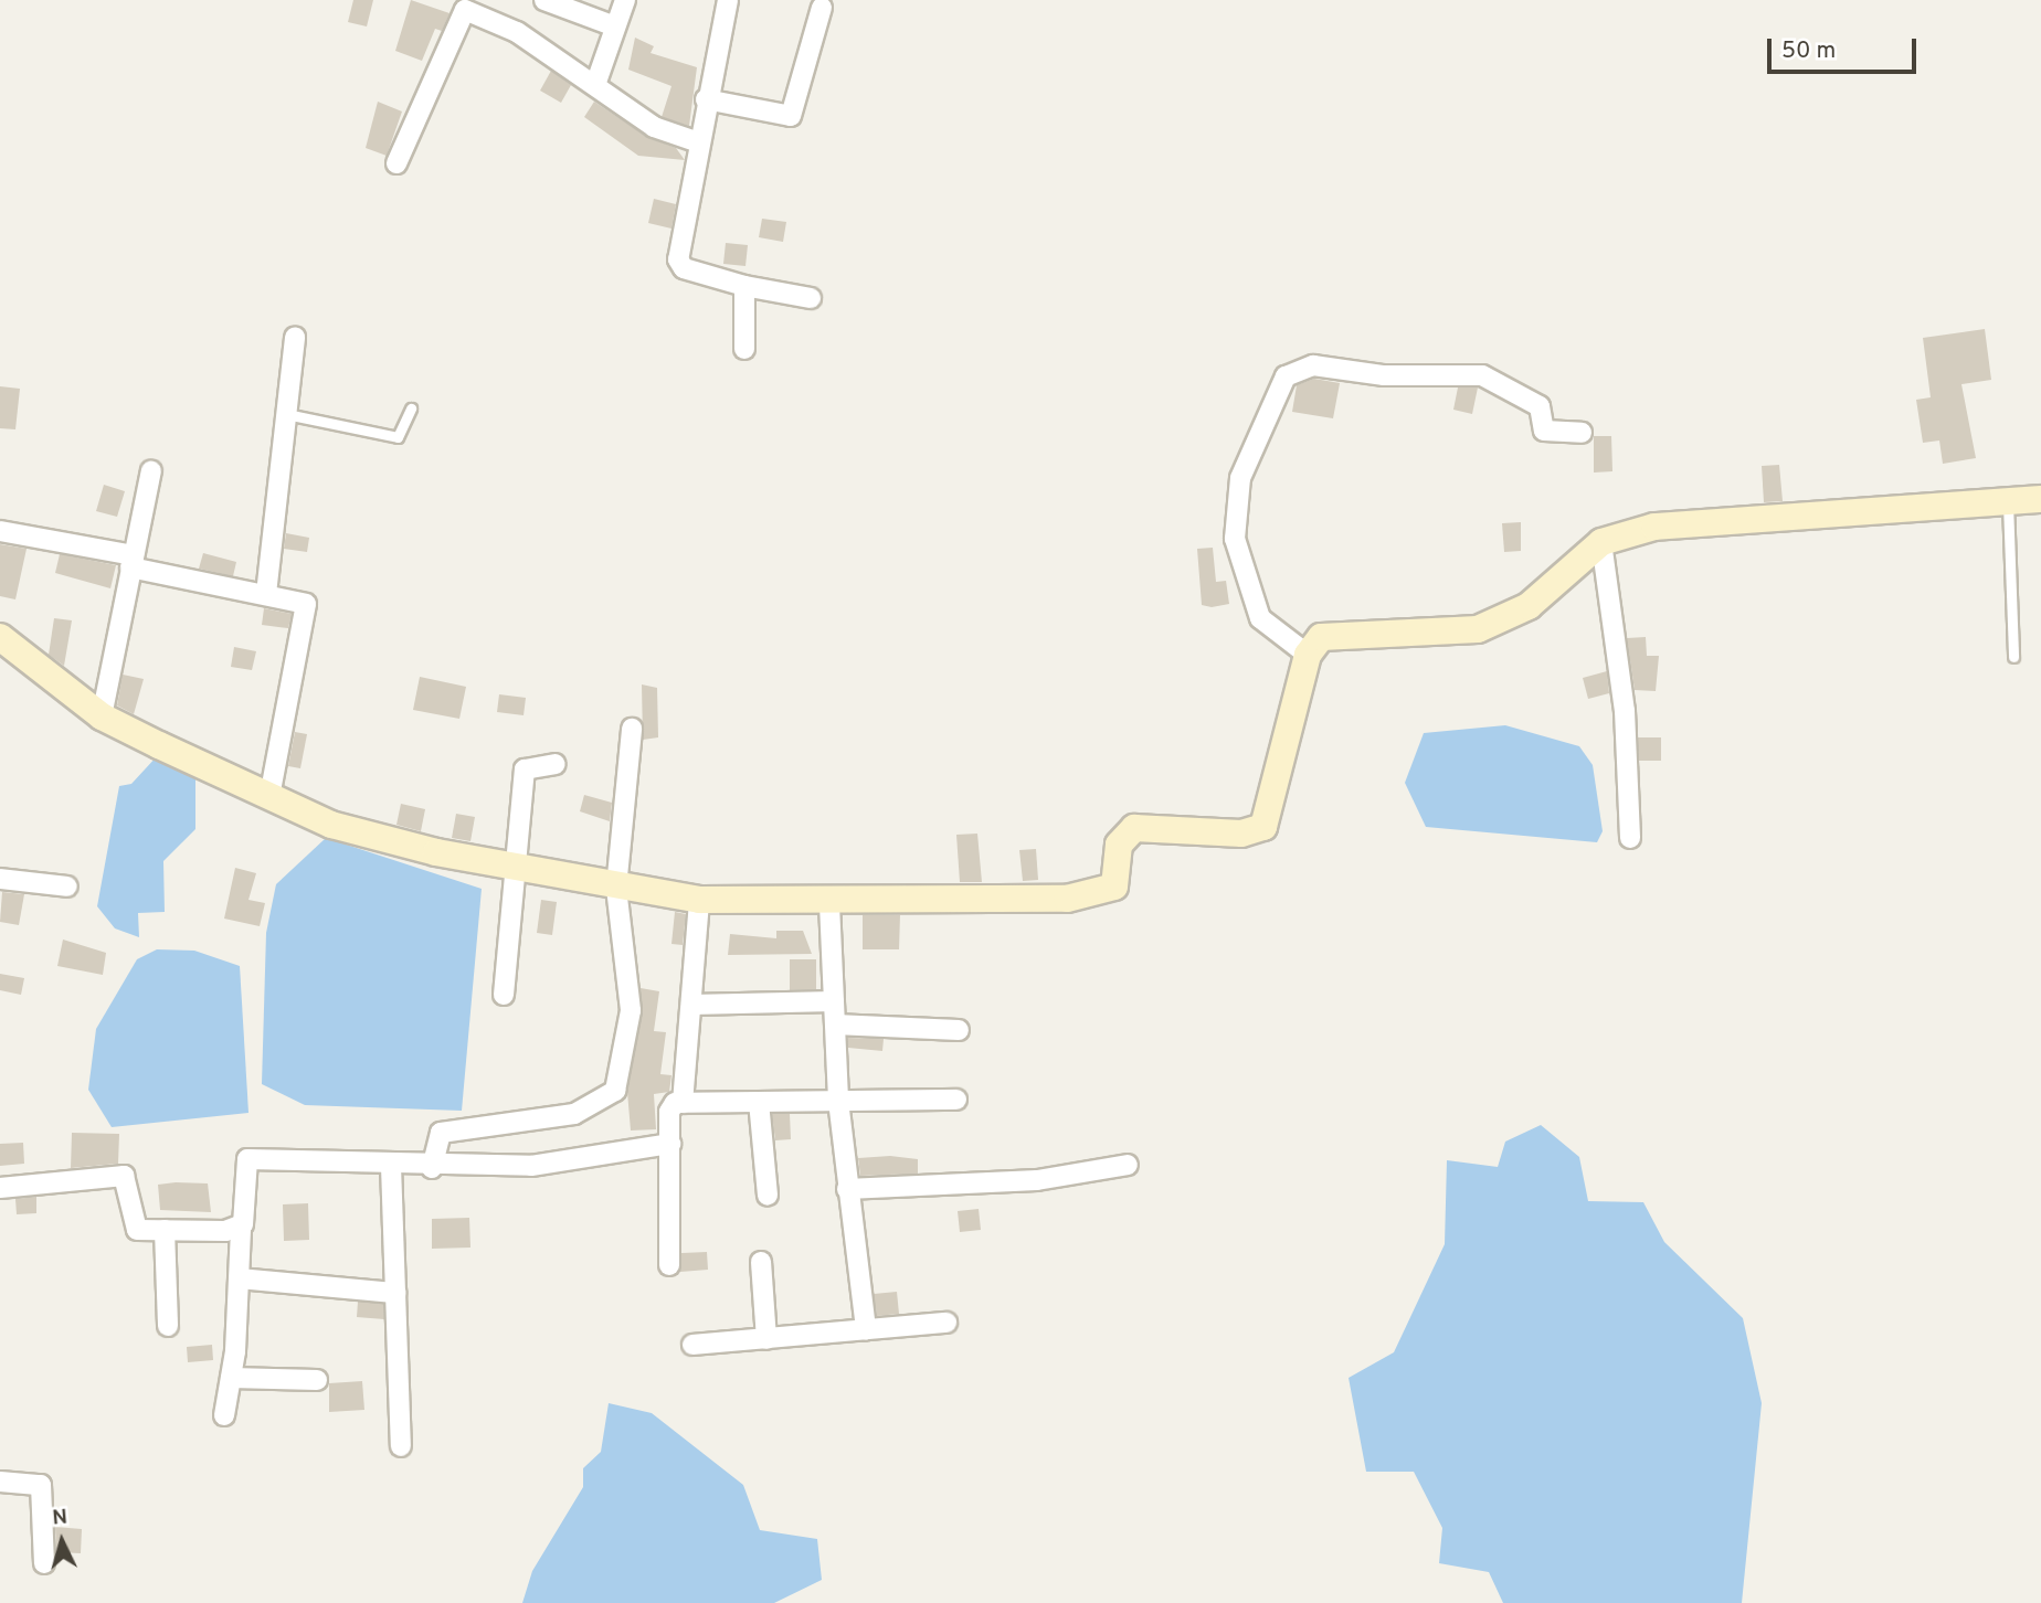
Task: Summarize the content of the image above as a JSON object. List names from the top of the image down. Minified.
{"scale_bar":"50 m","north":"top"}
